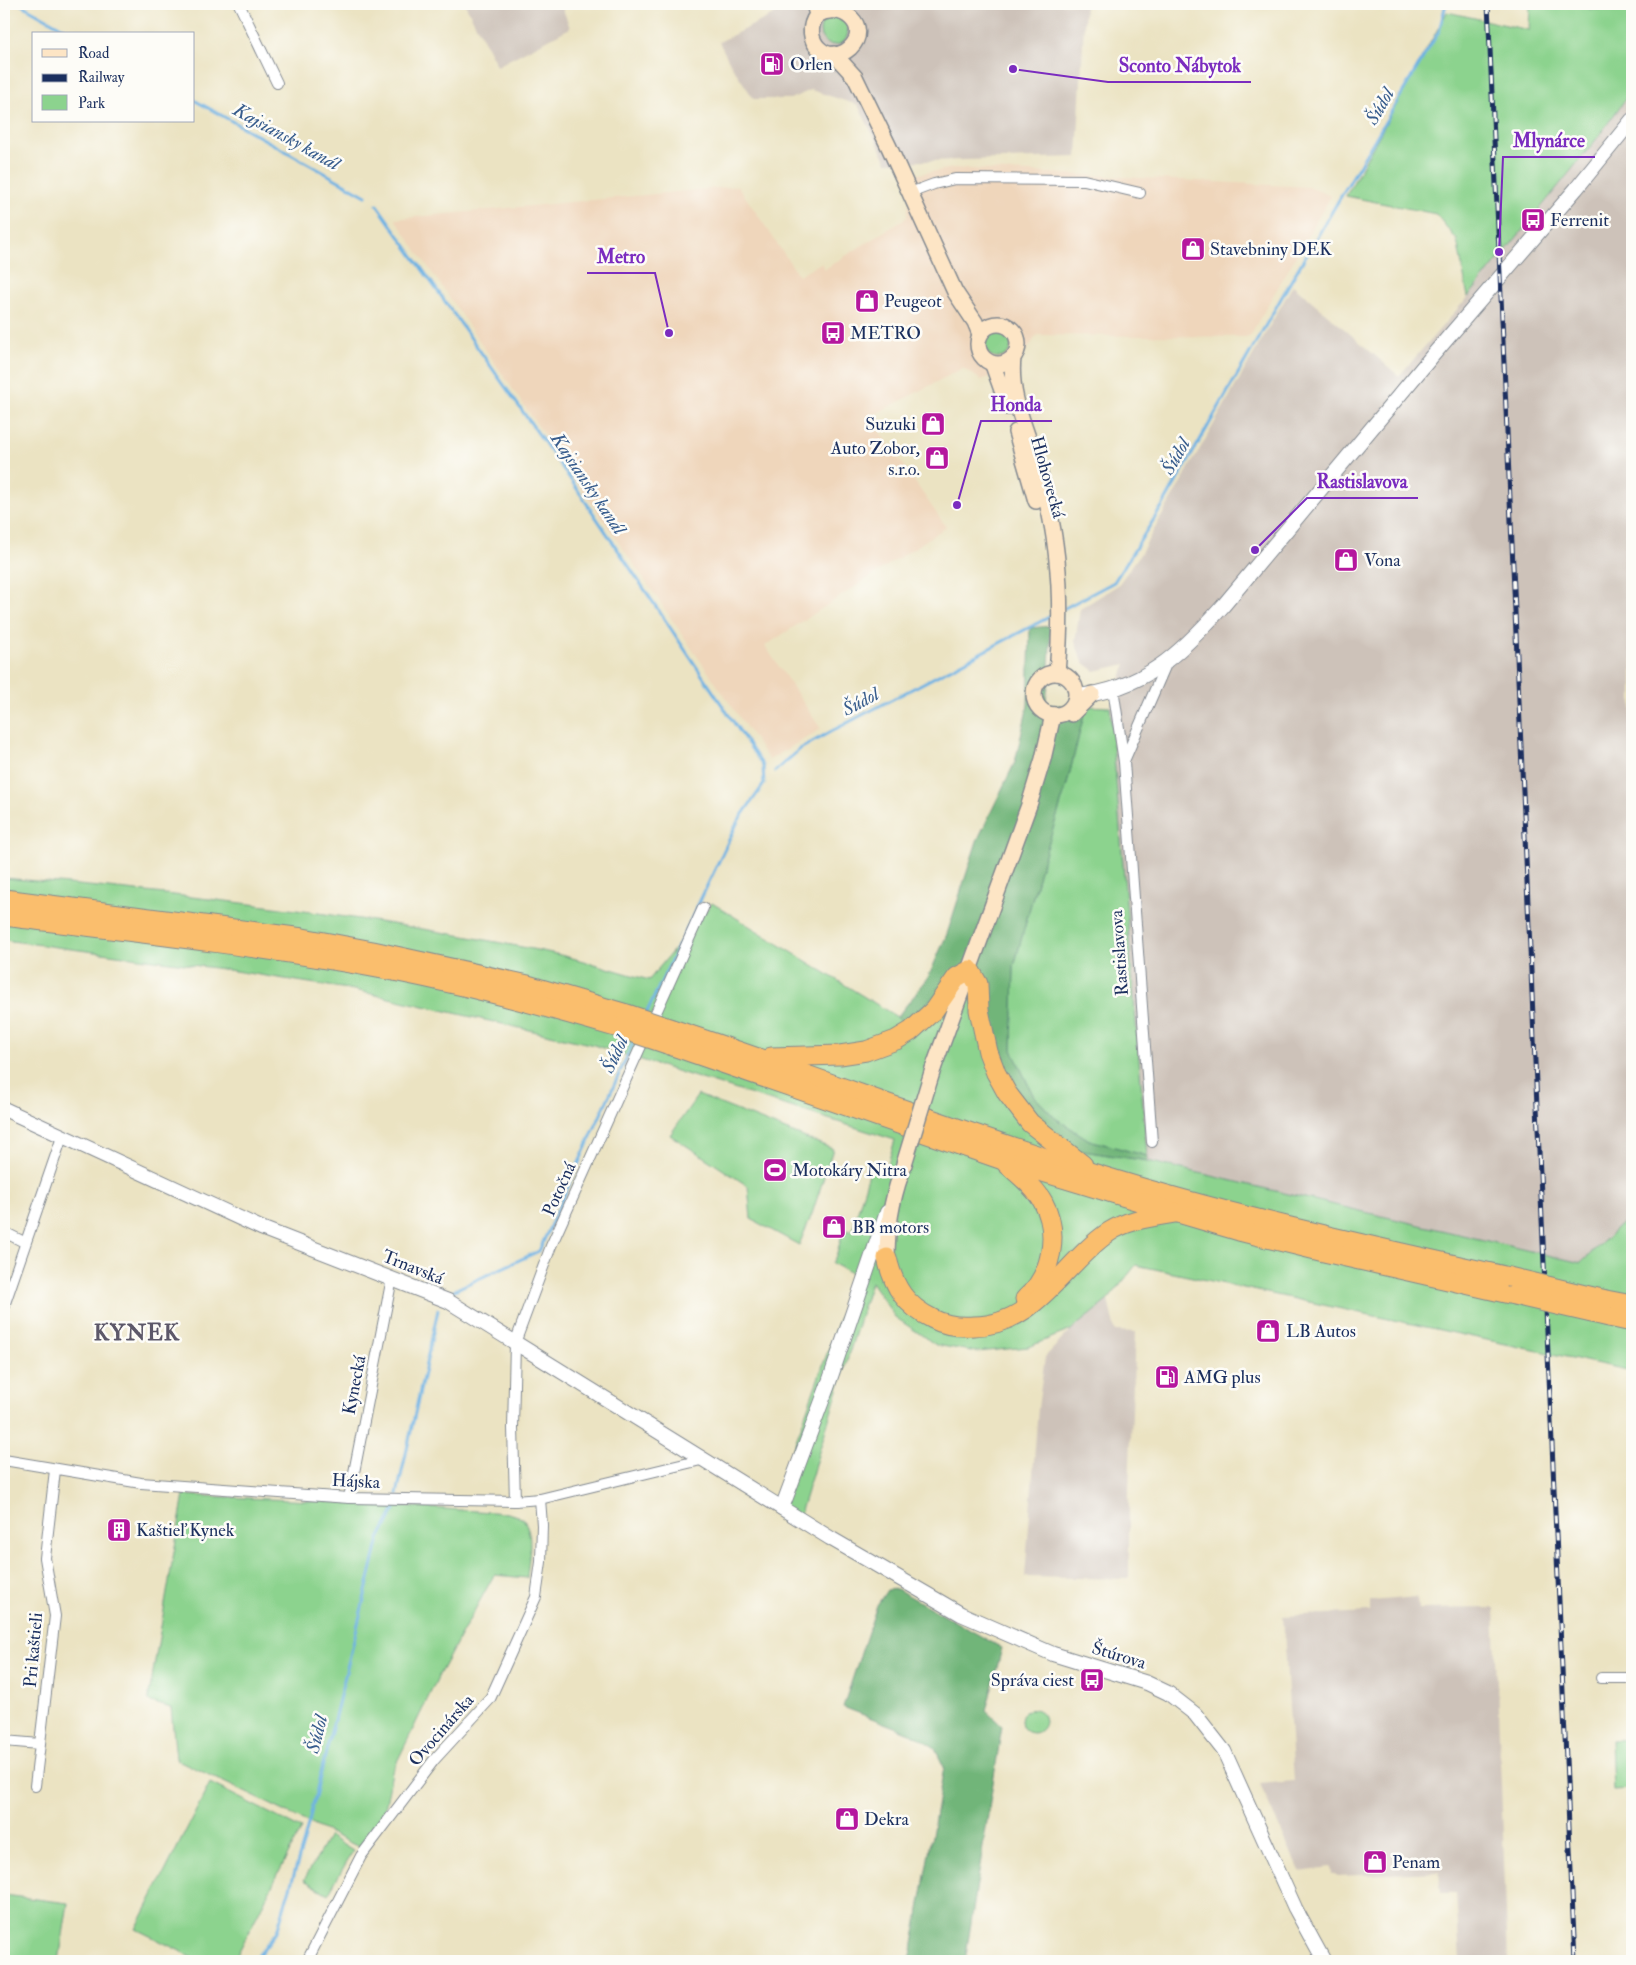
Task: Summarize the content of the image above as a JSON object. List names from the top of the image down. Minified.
{"streets":{"main road":["Hlohovecká"],"street":["Rastislavova","Potočná","Trnavská","Kynecká","Hájska","Pri kaštieli","Štúrova","Ovocinárska"]},"crossings":[["Potočná","Trnavská"],["Potočná","Hájska"],["Trnavská","Kynecká"],["Trnavská","Hájska"],["Trnavská","Štúrova"],["Kynecká","Hájska"],["Hájska","Pri kaštieli"],["Hájska","Ovocinárska"]],"districts":["KYNEK"],"water":["Šúdol","Kajsiansky kanál"],"places":{"fuel station":["Orlen","AMG plus"],"other":["Sconto Nábytok","Mlynárce","Metro","Honda","Rastislavova"],"bus stop":["Ferrenit","METRO","Správa ciest"],"shop":["Stavebniny DEK","Peugeot","Suzuki","Auto Zobor, s.r.o.","Vona","BB motors","LB Autos","Dekra","Penam"],"sports":["Motokáry Nitra"],"building":["Kaštieľ Kynek"]},"legend":["Road","Railway","Park"]}
